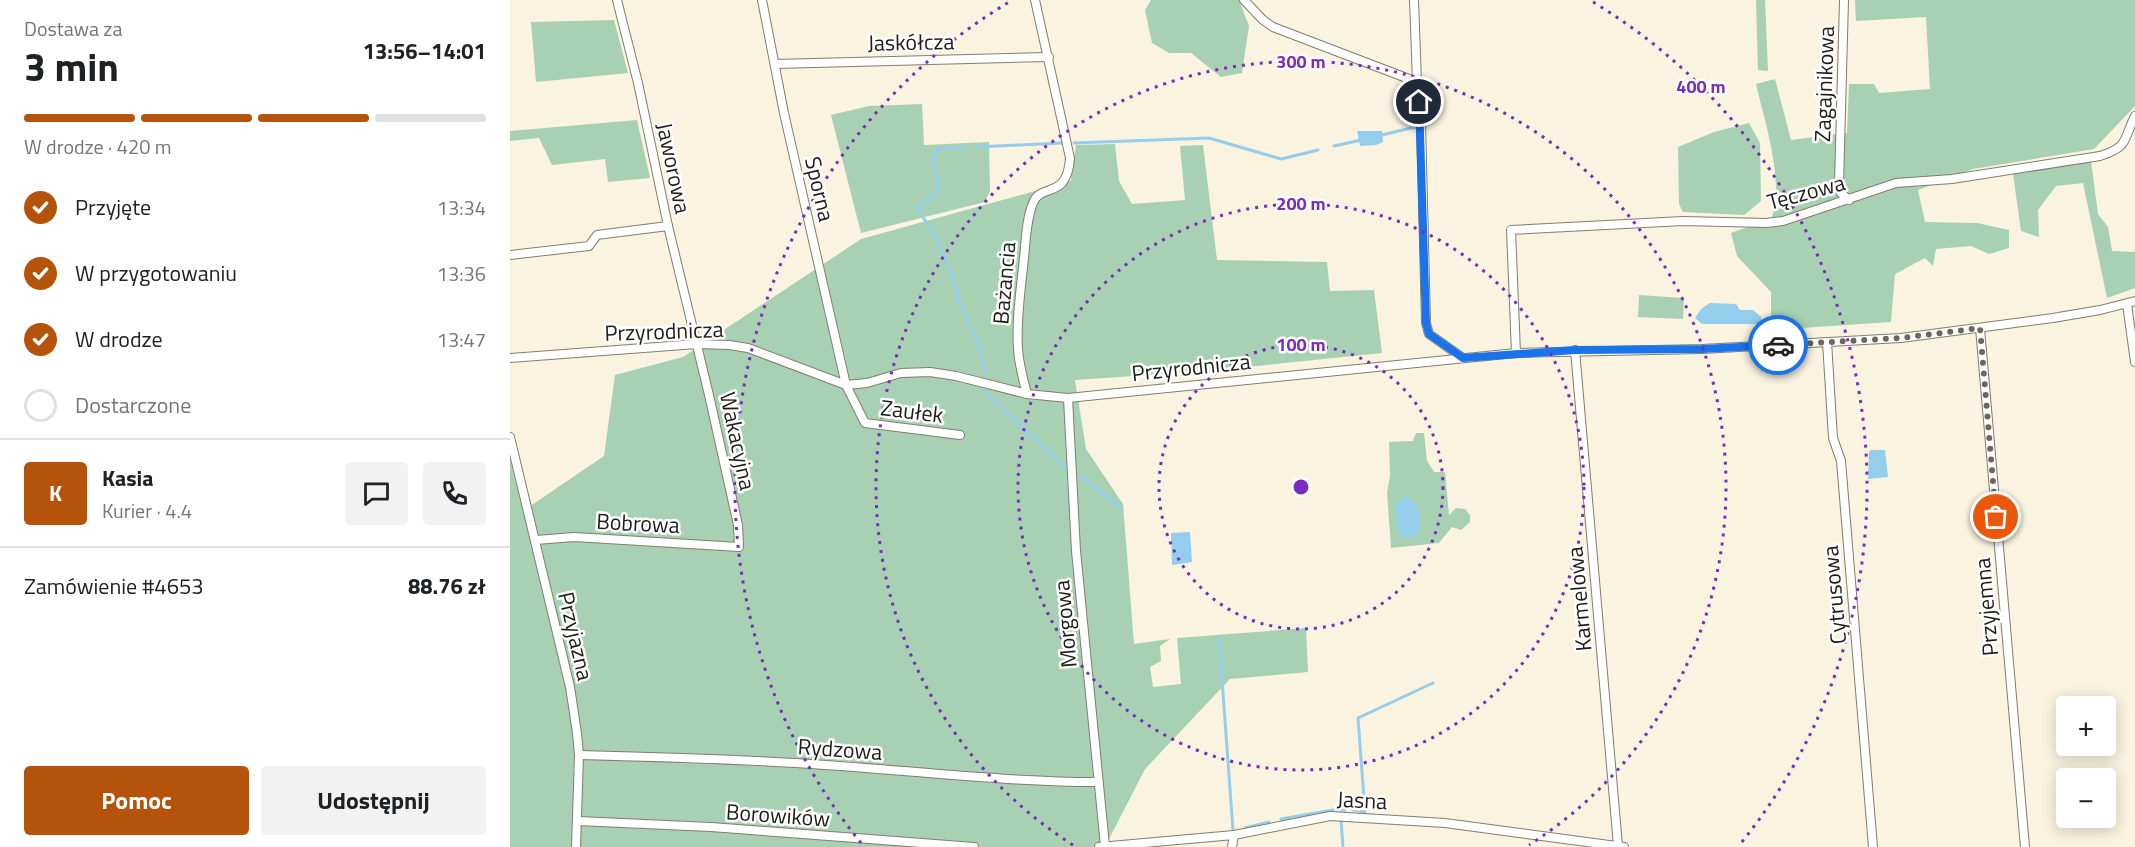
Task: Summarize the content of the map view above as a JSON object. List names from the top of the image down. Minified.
{"streets":{"street":["Jaskółcza","Zagajnikowa","Jaworowa","Sporna","Tęczowa","Bażancia","Przyrodnicza","Zaułek","Wakacyjna","Bobrowa","Cytrusowa","Karmelowa","Przyjemna","Morgowa","Przyjazna","Rydzowa","Jasna","Borowików"]},"crossings":[["Jaskółcza","Sporna"],["Jaskółcza","Bażancia"],["Zagajnikowa","Tęczowa"],["Jaworowa","Przyrodnicza"],["Jaworowa","Wakacyjna"],["Sporna","Przyrodnicza"],["Sporna","Zaułek"],["Tęczowa","Przyrodnicza"],["Bażancia","Przyrodnicza"],["Przyrodnicza","Zaułek"],["Przyrodnicza","Wakacyjna"],["Przyrodnicza","Cytrusowa"],["Przyrodnicza","Karmelowa"],["Przyrodnicza","Przyjemna"],["Przyrodnicza","Morgowa"],["Wakacyjna","Bobrowa"],["Bobrowa","Przyjazna"],["Karmelowa","Jasna"],["Morgowa","Rydzowa"],["Morgowa","Jasna"],["Przyjazna","Rydzowa"],["Przyjazna","Borowików"]],"page":{"heading":["3 min","Dostawa za","13:56–14:01"],"panel":["Kasia","Kurier · 4.4","Zamówienie #4653","88.76 zł"],"bar":"W drodze · 420 m","list":[["Przyjęte","13:34"],["W przygotowaniu","13:36"],["W drodze","13:47"],"Dostarczone"],"round":"K","map_buttons":["+","−"],"buttons":["Pomoc","Udostępnij"]},"rings":["300 m","400 m","200 m","100 m"]}
